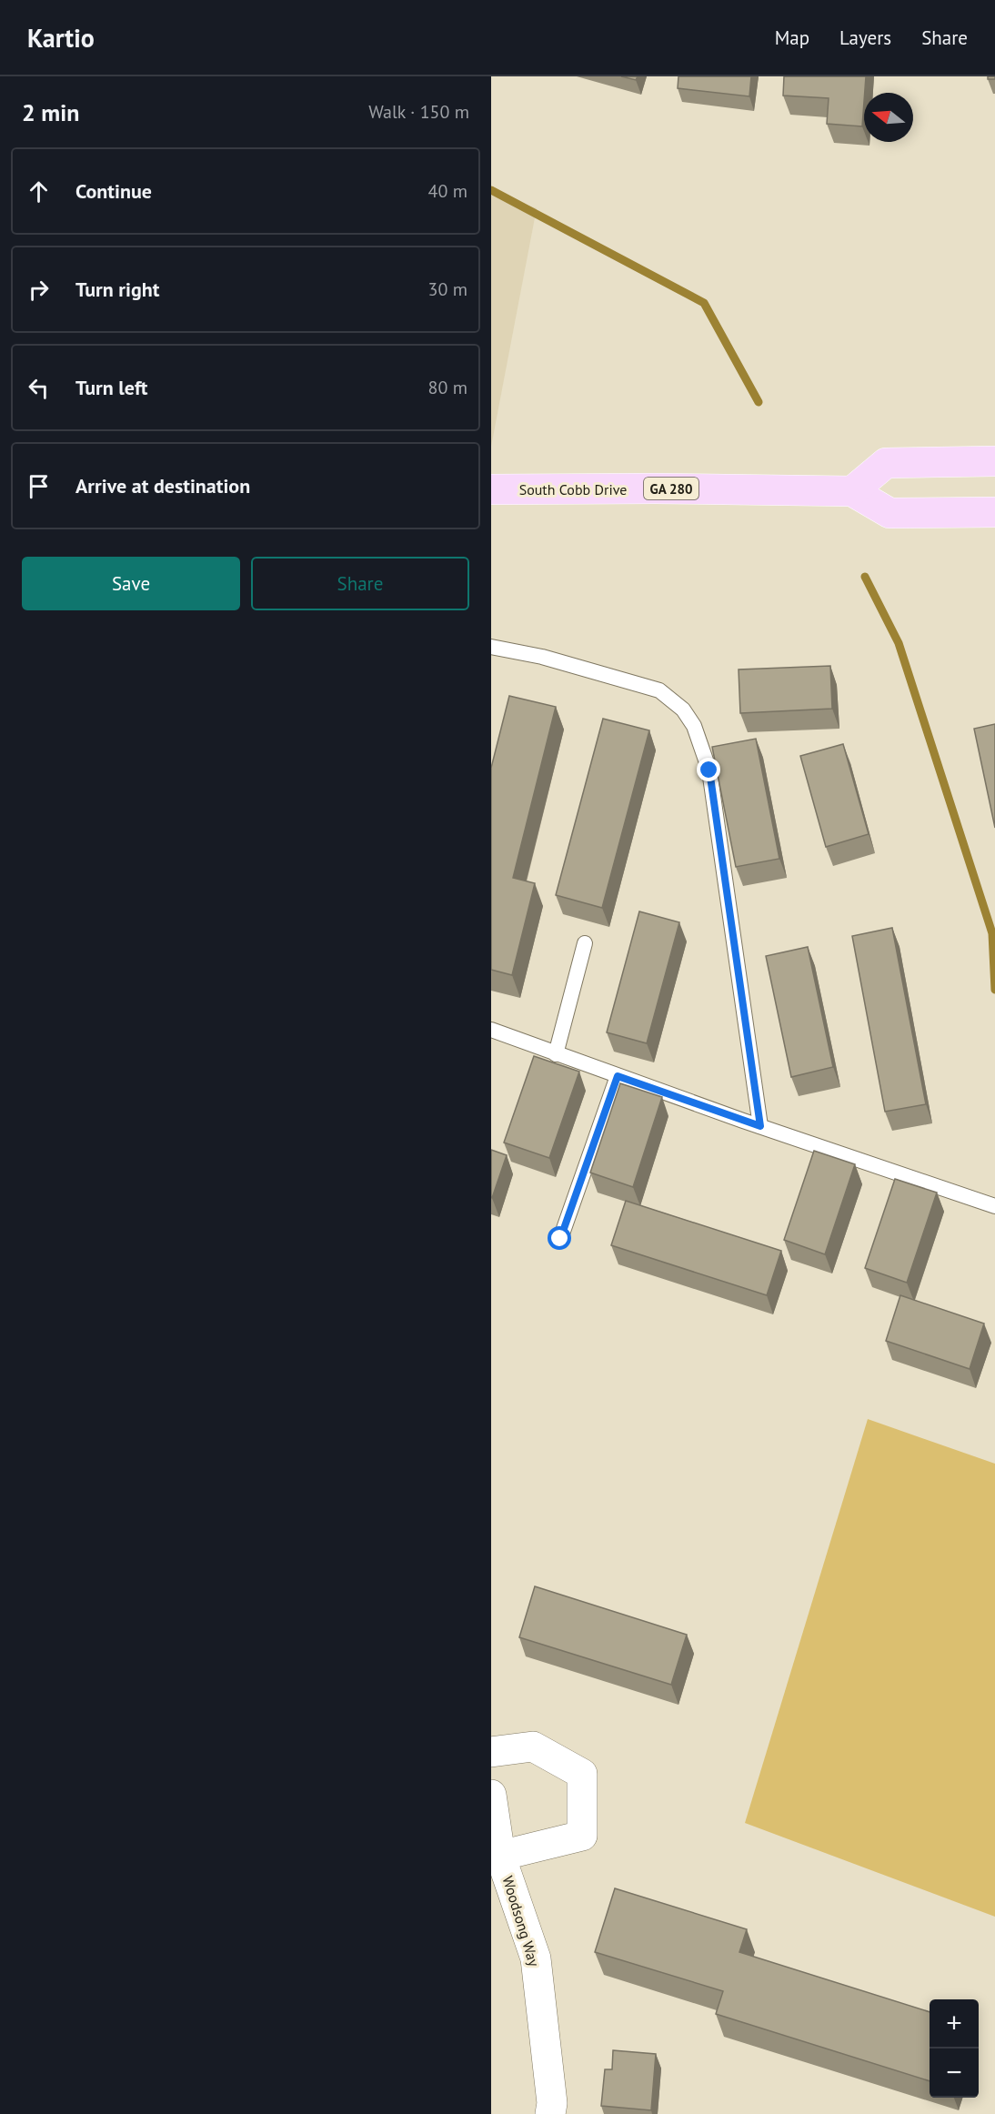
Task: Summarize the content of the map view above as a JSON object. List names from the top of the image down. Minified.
{"streets":{"main road":["GA 280","South Cobb Drive"],"street":["Woodsong Way"]},"north":"left","page":{"header":"Kartio","nav":["Map","Layers","Share"],"heading":["2 min","Walk · 150 m"],"list":[["Continue","40 m"],["Turn right","30 m"],["Turn left","80 m"],"Arrive at destination"],"buttons":["Save","Share"],"map_buttons":["+","−"]}}
